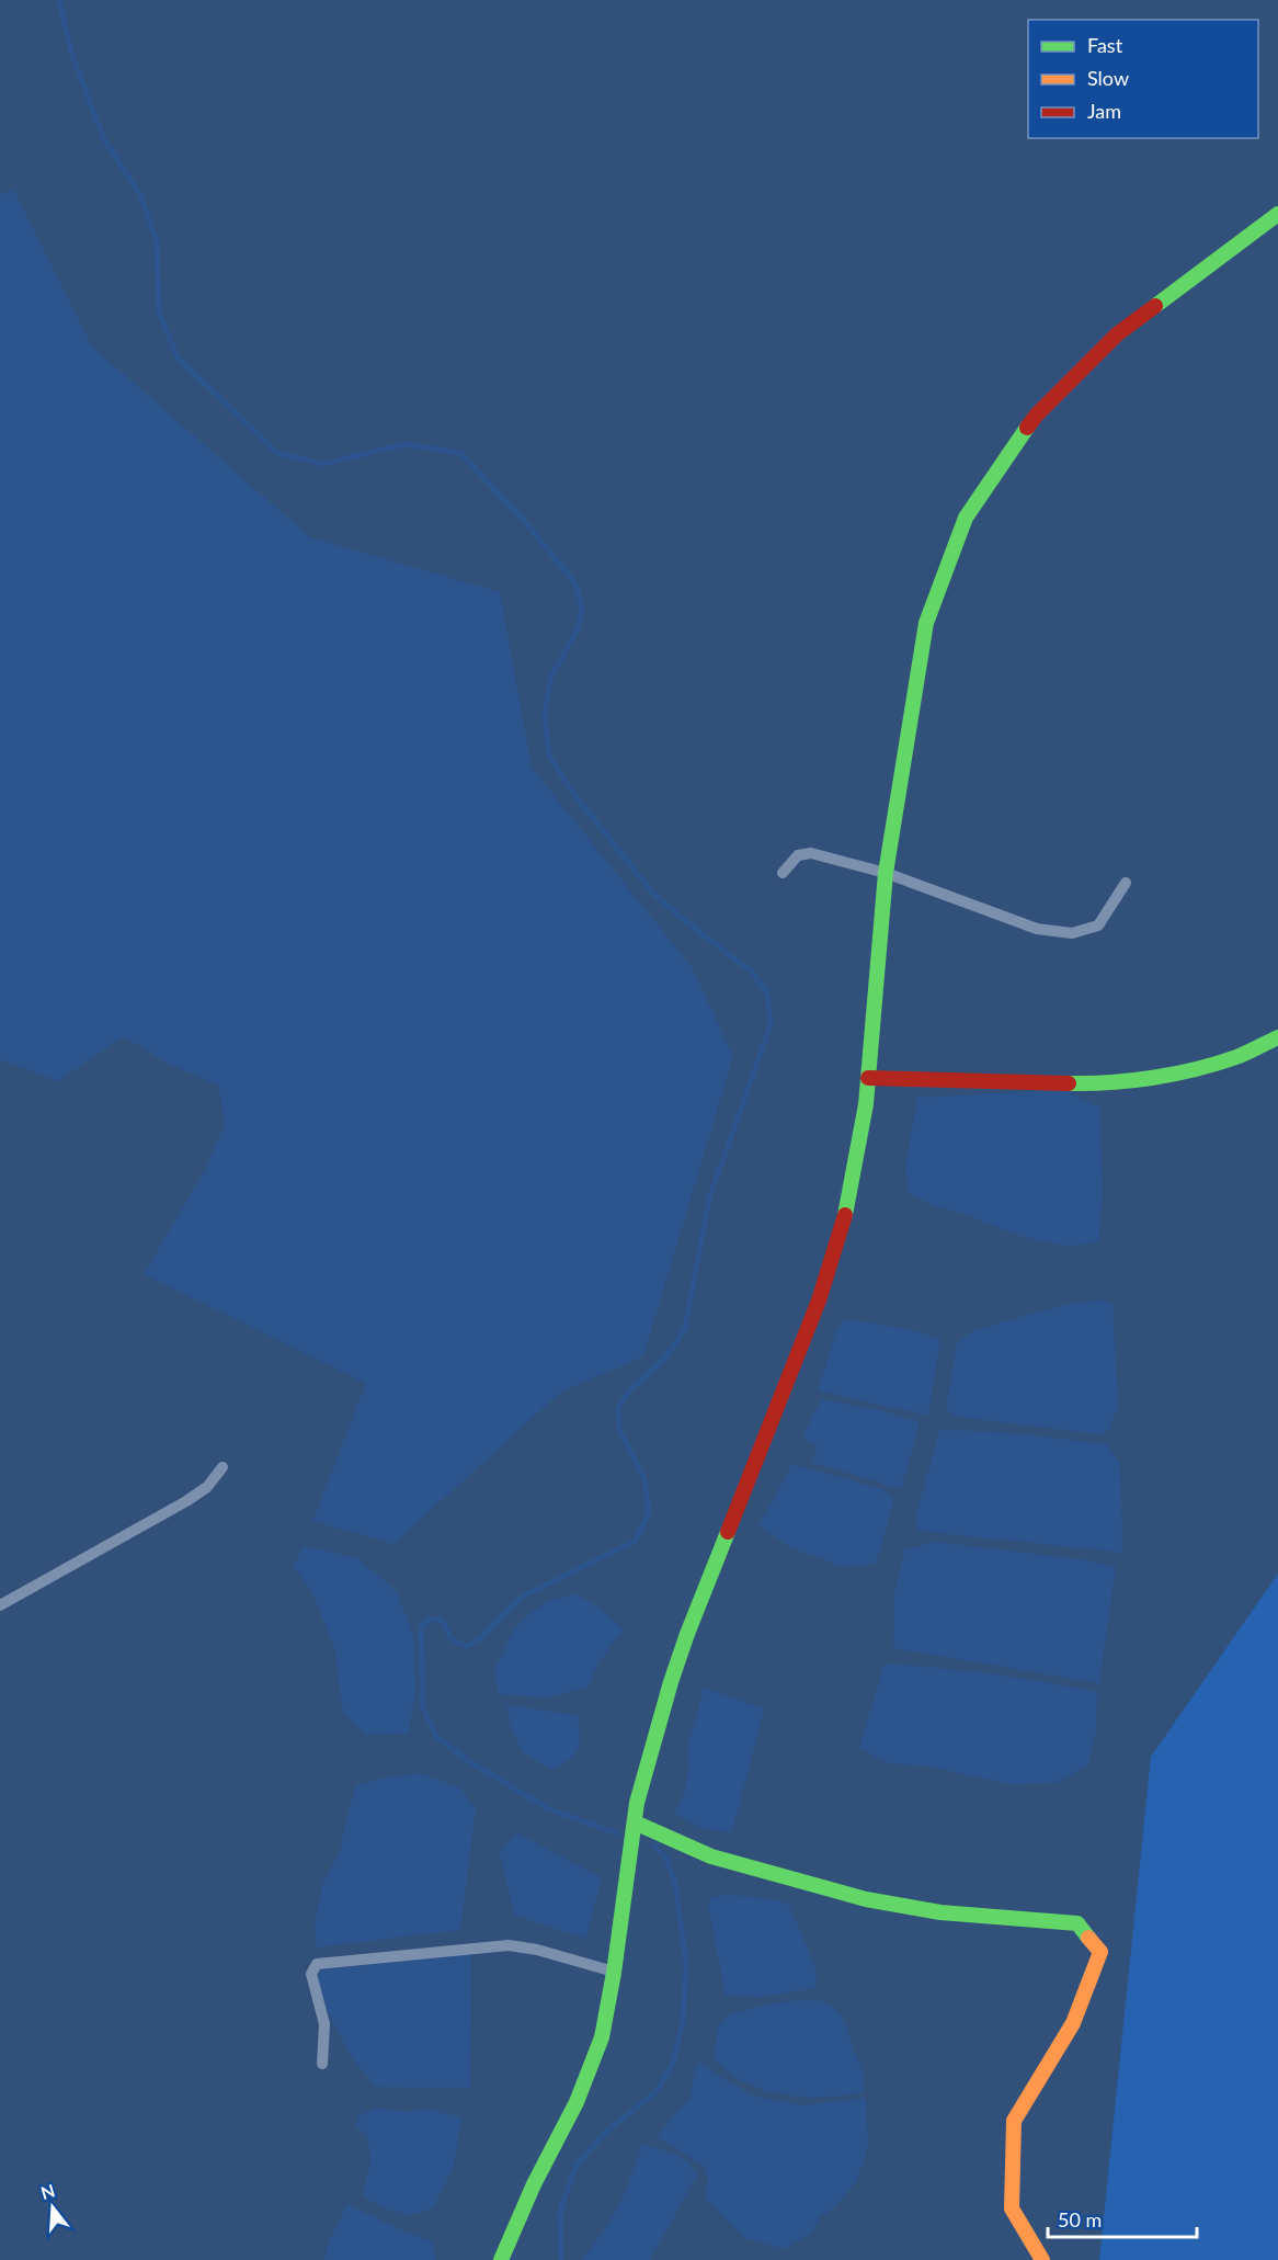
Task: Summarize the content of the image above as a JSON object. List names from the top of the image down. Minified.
{"legend":["Fast","Slow","Jam"],"scale_bar":"50 m","north":"top"}
